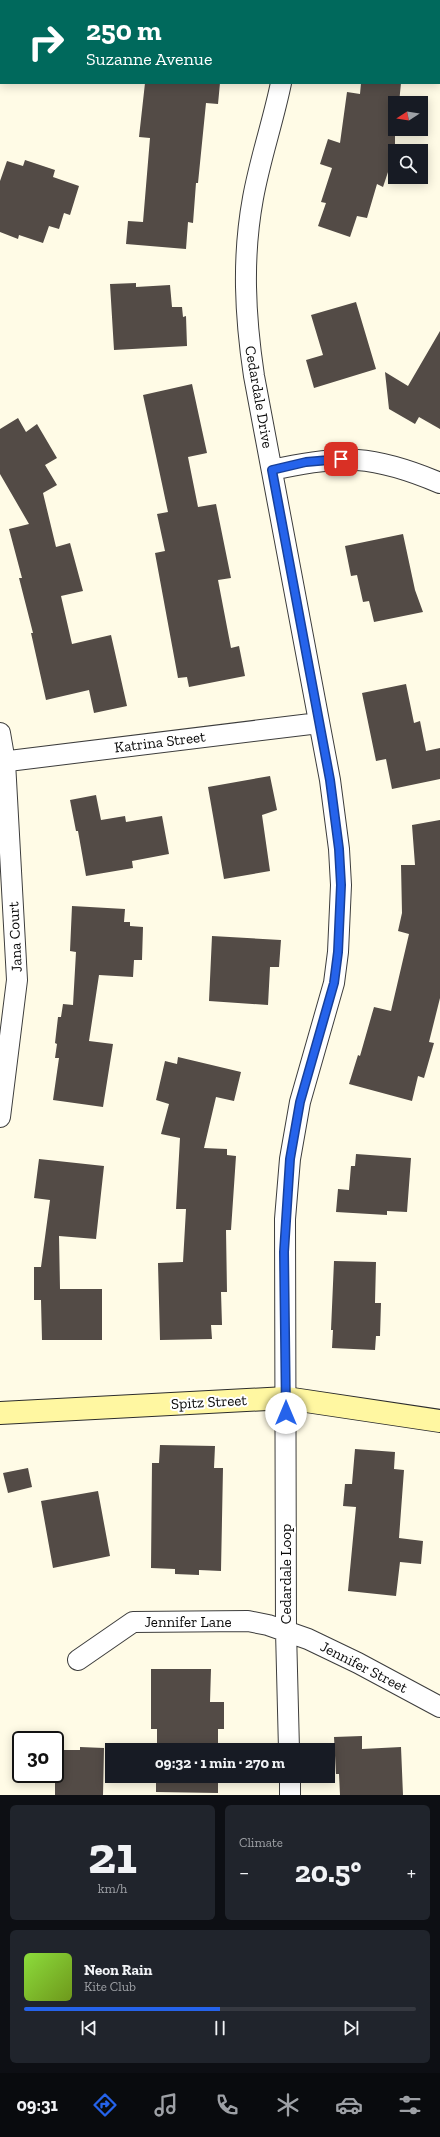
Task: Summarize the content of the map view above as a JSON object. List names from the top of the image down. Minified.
{"streets":{"street":["Cedardale Drive","Katrina Street","Jana Court","Spitz Street","Cedardale Loop","Jennifer Lane","Jennifer Street"]},"crossings":[["Cedardale Drive","Katrina Street"],["Cedardale Drive","Spitz Street"],["Cedardale Drive","Cedardale Loop"],["Katrina Street","Jana Court"],["Spitz Street","Cedardale Loop"],["Cedardale Loop","Jennifer Lane"],["Cedardale Loop","Jennifer Street"],["Jennifer Lane","Jennifer Street"]],"north":"left","page":{"turn":["250 m","Suzanne Avenue"],"limit":"30","trip":"09:32 · 1 min · 270 m","tile":[["21","km/h"],"Climate"],"heat":["−","20.5°","+"],"song":["Neon Rain","Kite Club"],"tabs":"09:31"}}
